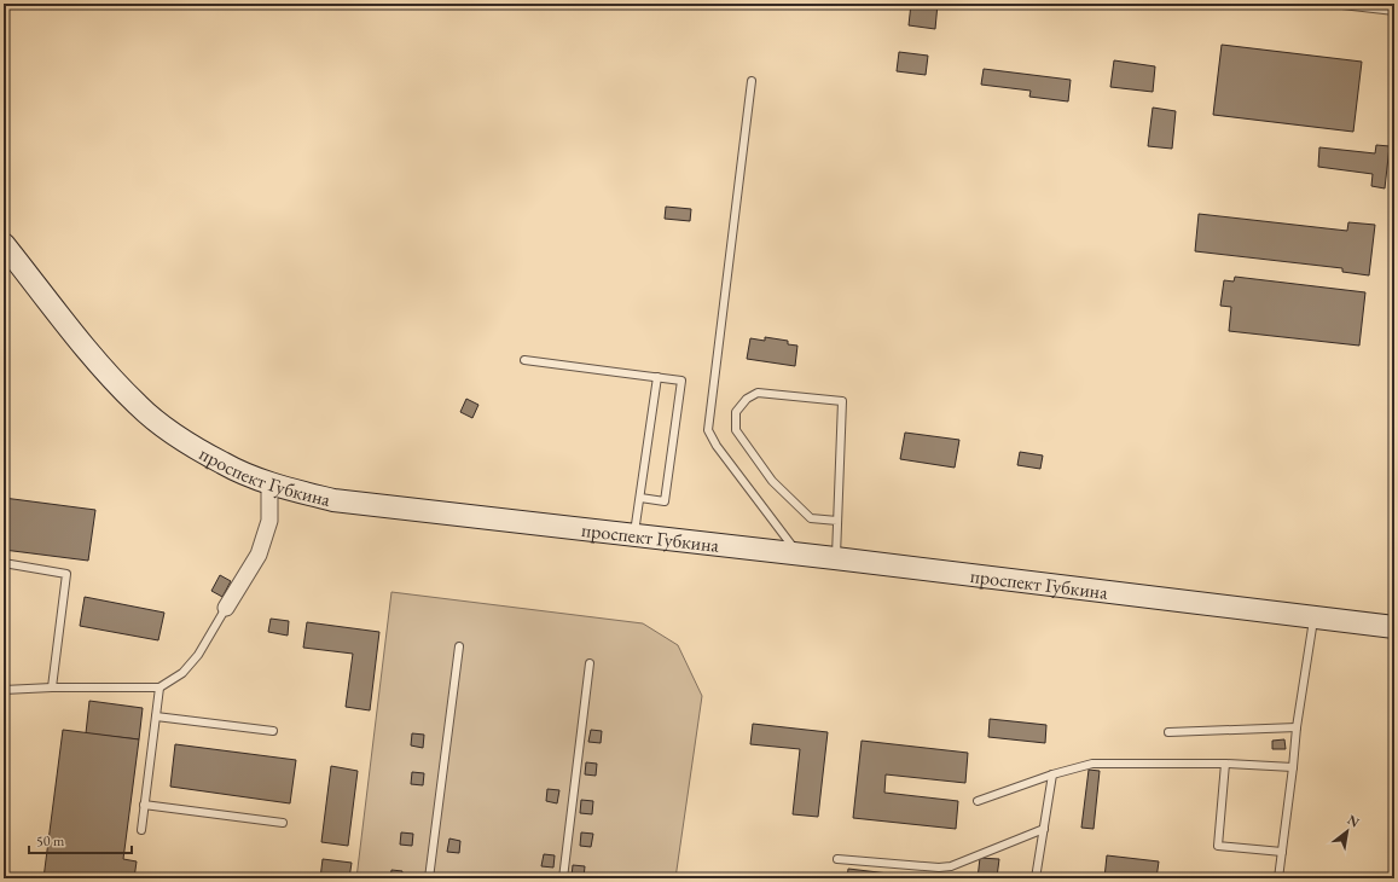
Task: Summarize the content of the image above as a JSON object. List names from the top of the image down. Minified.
{"streets":{"street":["проспект Губкина"]},"scale_bar":"50 m","north":"top right"}
